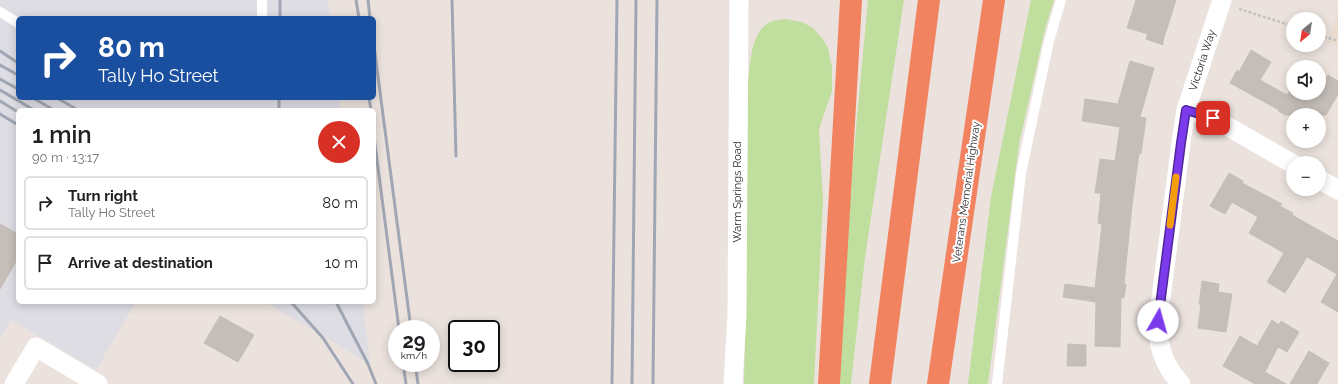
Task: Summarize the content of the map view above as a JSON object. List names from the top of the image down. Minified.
{"streets":{"highway":["Veterans Memorial Highway"],"street":["Victoria Way","Warm Springs Road"]},"north":"bottom left","page":{"map_buttons":["+","−"],"turn":["80 m","Tally Ho Street"],"heading":["1 min","90 m · 13:17"],"list":[{"name":"Turn right","note":"Tally Ho Street","value":"80 m"},{"name":"Arrive at destination","value":"10 m"}],"speed":"29 km/h","limit":"30"}}
